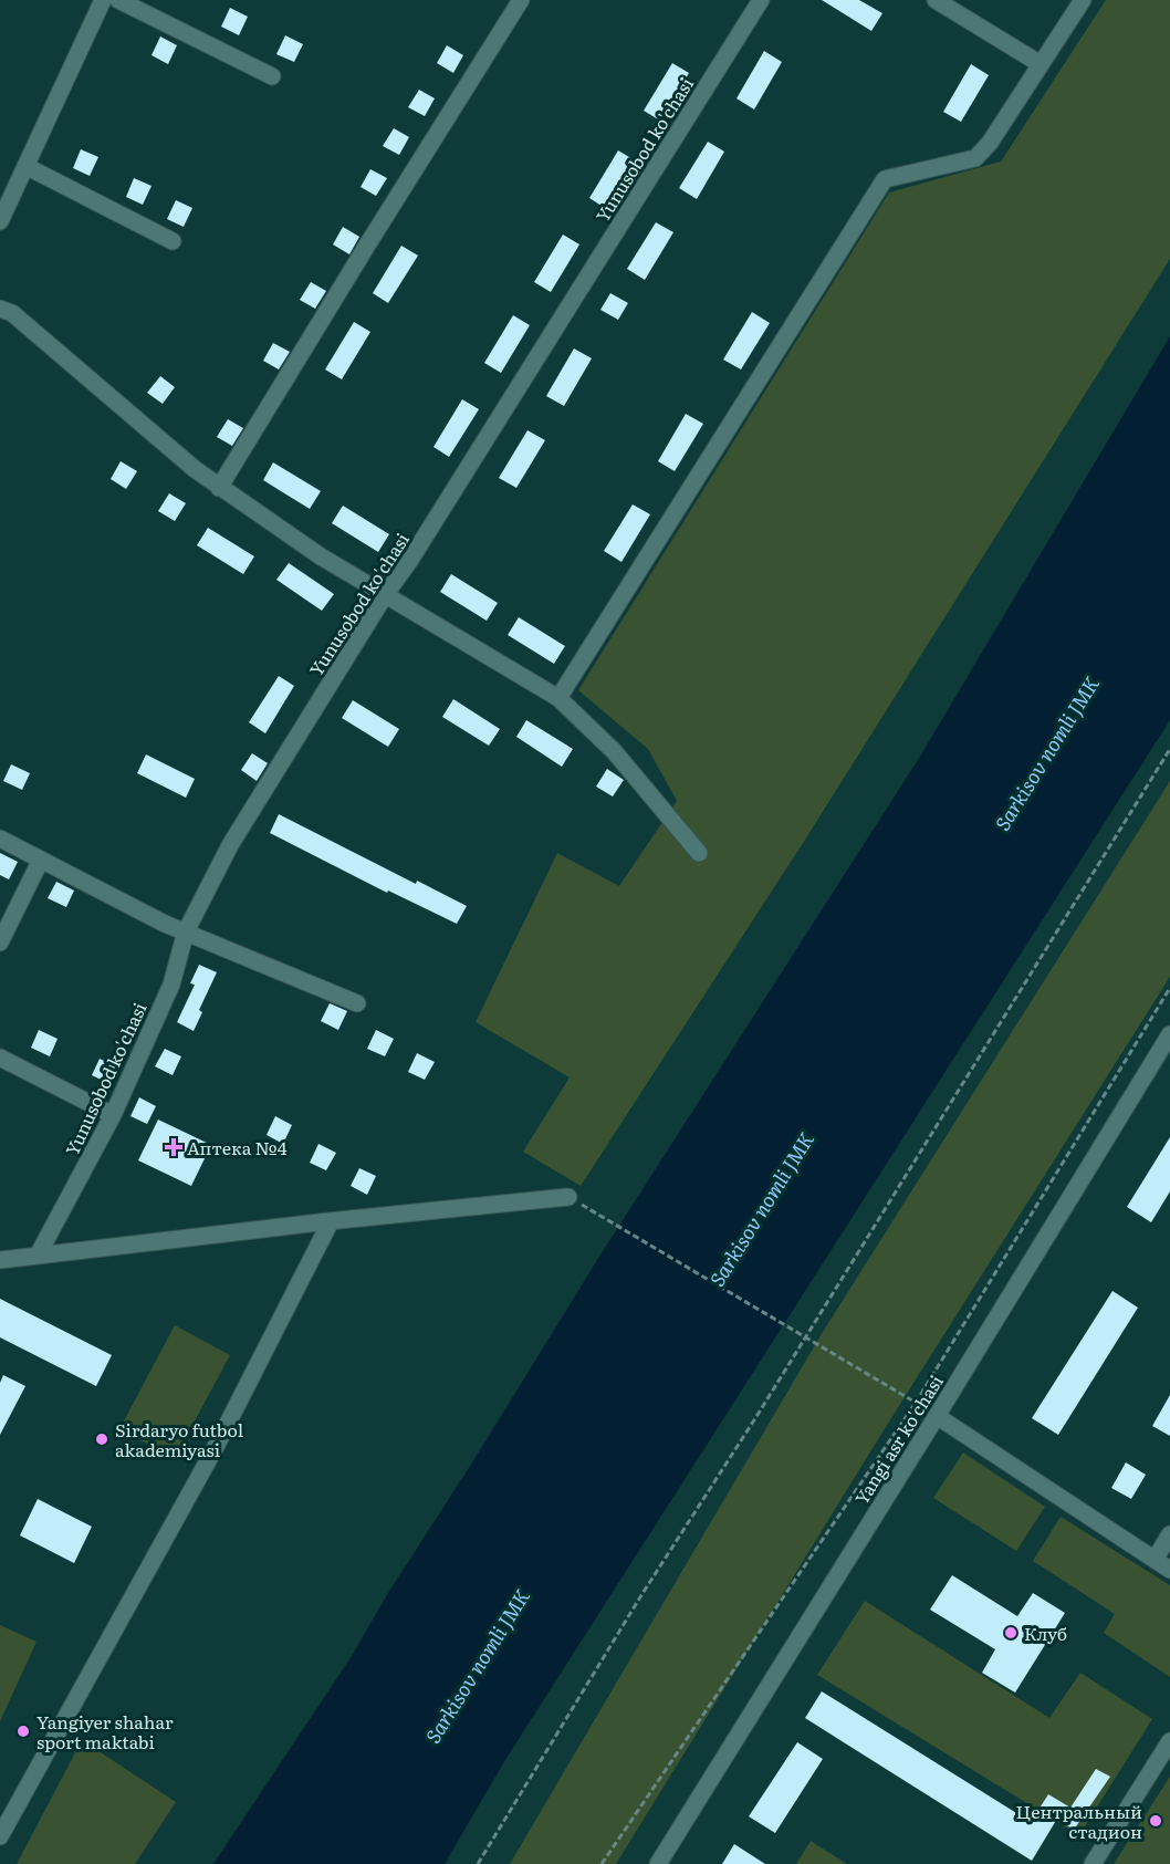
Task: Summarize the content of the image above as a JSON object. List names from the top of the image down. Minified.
{"streets":{"street":["Yunusobod ko'chasi","Yangi asr ko'chasi"]},"water":["Sarkisov nomli JMK"],"places":{"health":["Аптека №4"],"other":["Sirdaryo futbol akademiyasi","Клуб","Yangiyer shahar sport maktabi","Центральный стадион"]}}
